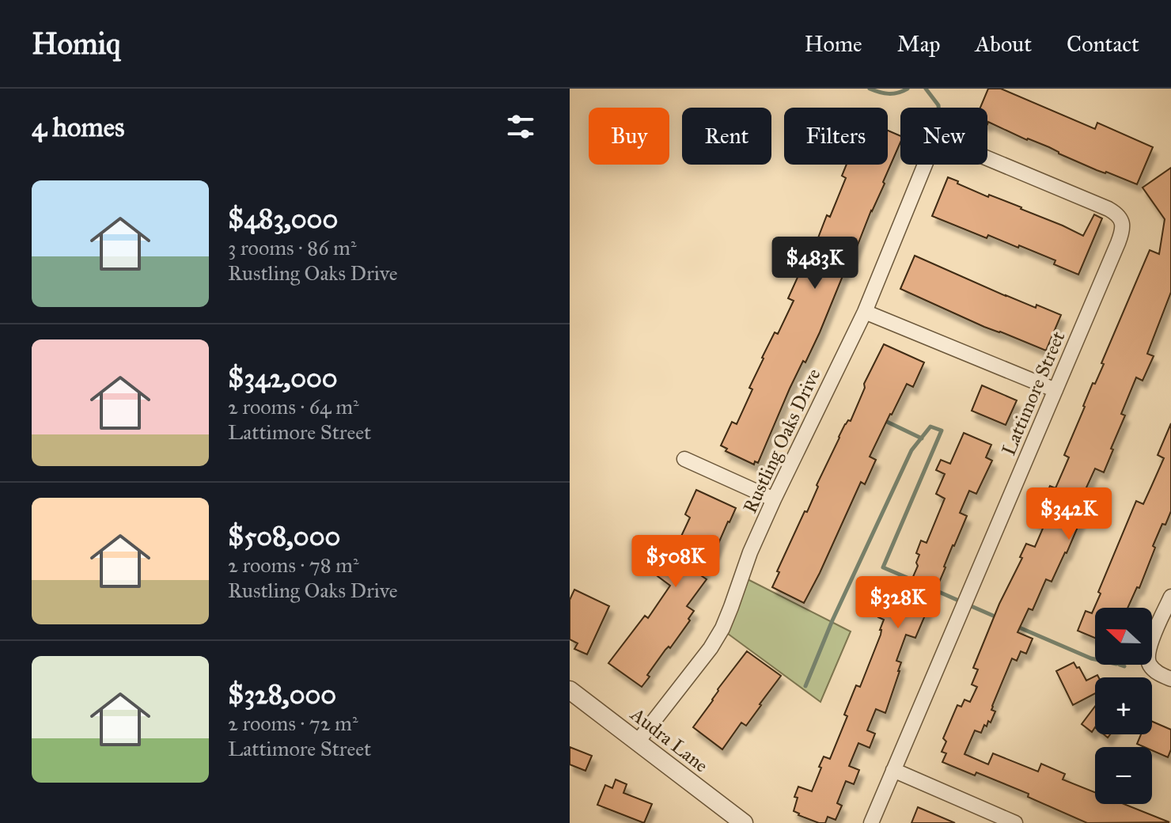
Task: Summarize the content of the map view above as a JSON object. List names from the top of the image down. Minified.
{"streets":{"street":["Lattimore Street","Rustling Oaks Drive","Audra Lane"]},"crossings":[["Lattimore Street","Rustling Oaks Drive"],["Rustling Oaks Drive","Audra Lane"]],"north":"left","page":{"header":"Homiq","nav":["Home","Map","About","Contact"],"heading":"4 homes","chip":["Buy","Rent","Filters","New"],"list":[{"name":"$483,000","note":"3 rooms · 86 m² · Rustling Oaks Drive"},{"name":"$342,000","note":"2 rooms · 64 m² · Lattimore Street"},{"name":"$508,000","note":"2 rooms · 78 m² · Rustling Oaks Drive"},{"name":"$328,000","note":"2 rooms · 72 m² · Lattimore Street"}],"price":["$483K","$342K","$508K","$328K"],"map_buttons":["+","−"]}}
